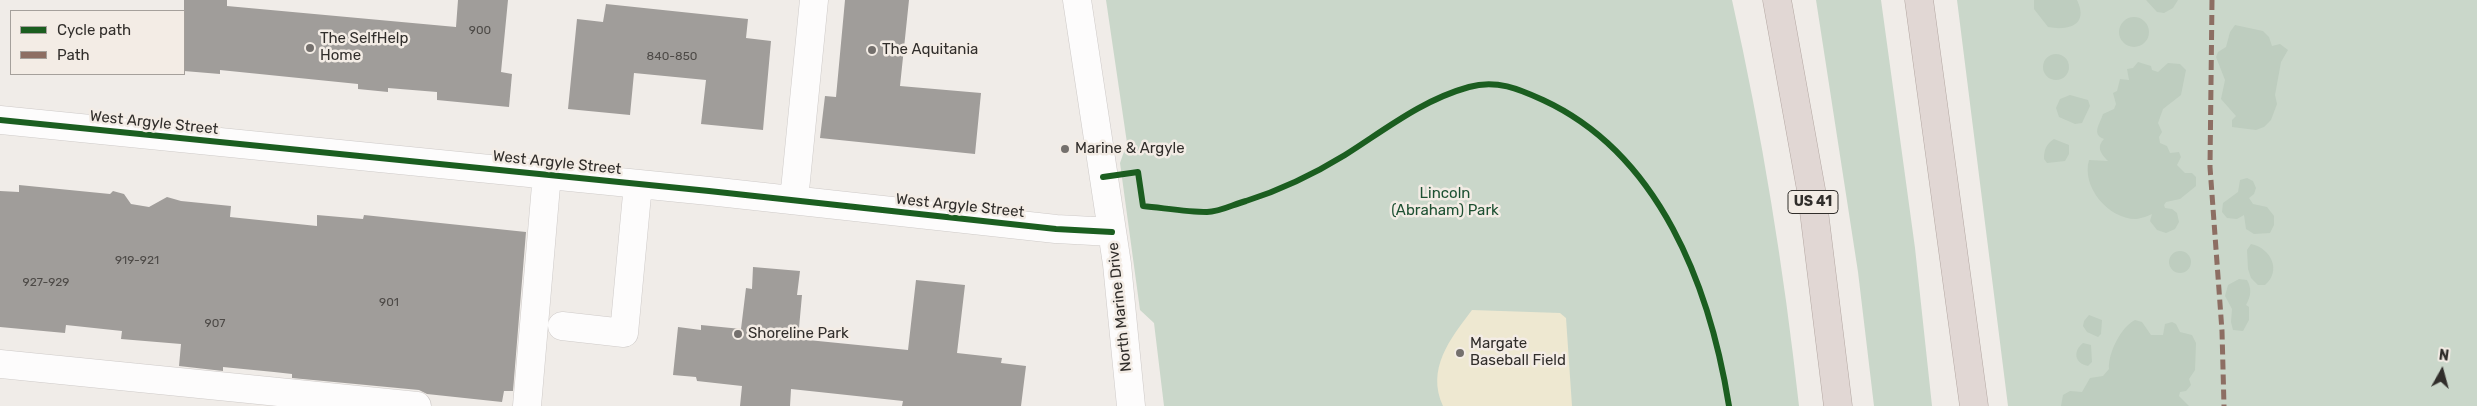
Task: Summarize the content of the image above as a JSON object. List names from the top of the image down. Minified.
{"streets":{"highway":["US 41"],"street":["West Argyle Street","North Marine Drive"]},"crossings":[["West Argyle Street","North Marine Drive"]],"parks":["Lincoln (Abraham) Park"],"places":["The SelfHelp Home","The Aquitania","Marine & Argyle","Shoreline Park","Margate Baseball Field"],"house_numbers":["900","840-850","919-921","927-929","901","907"],"legend":["Cycle path","Path"],"north":"top"}
